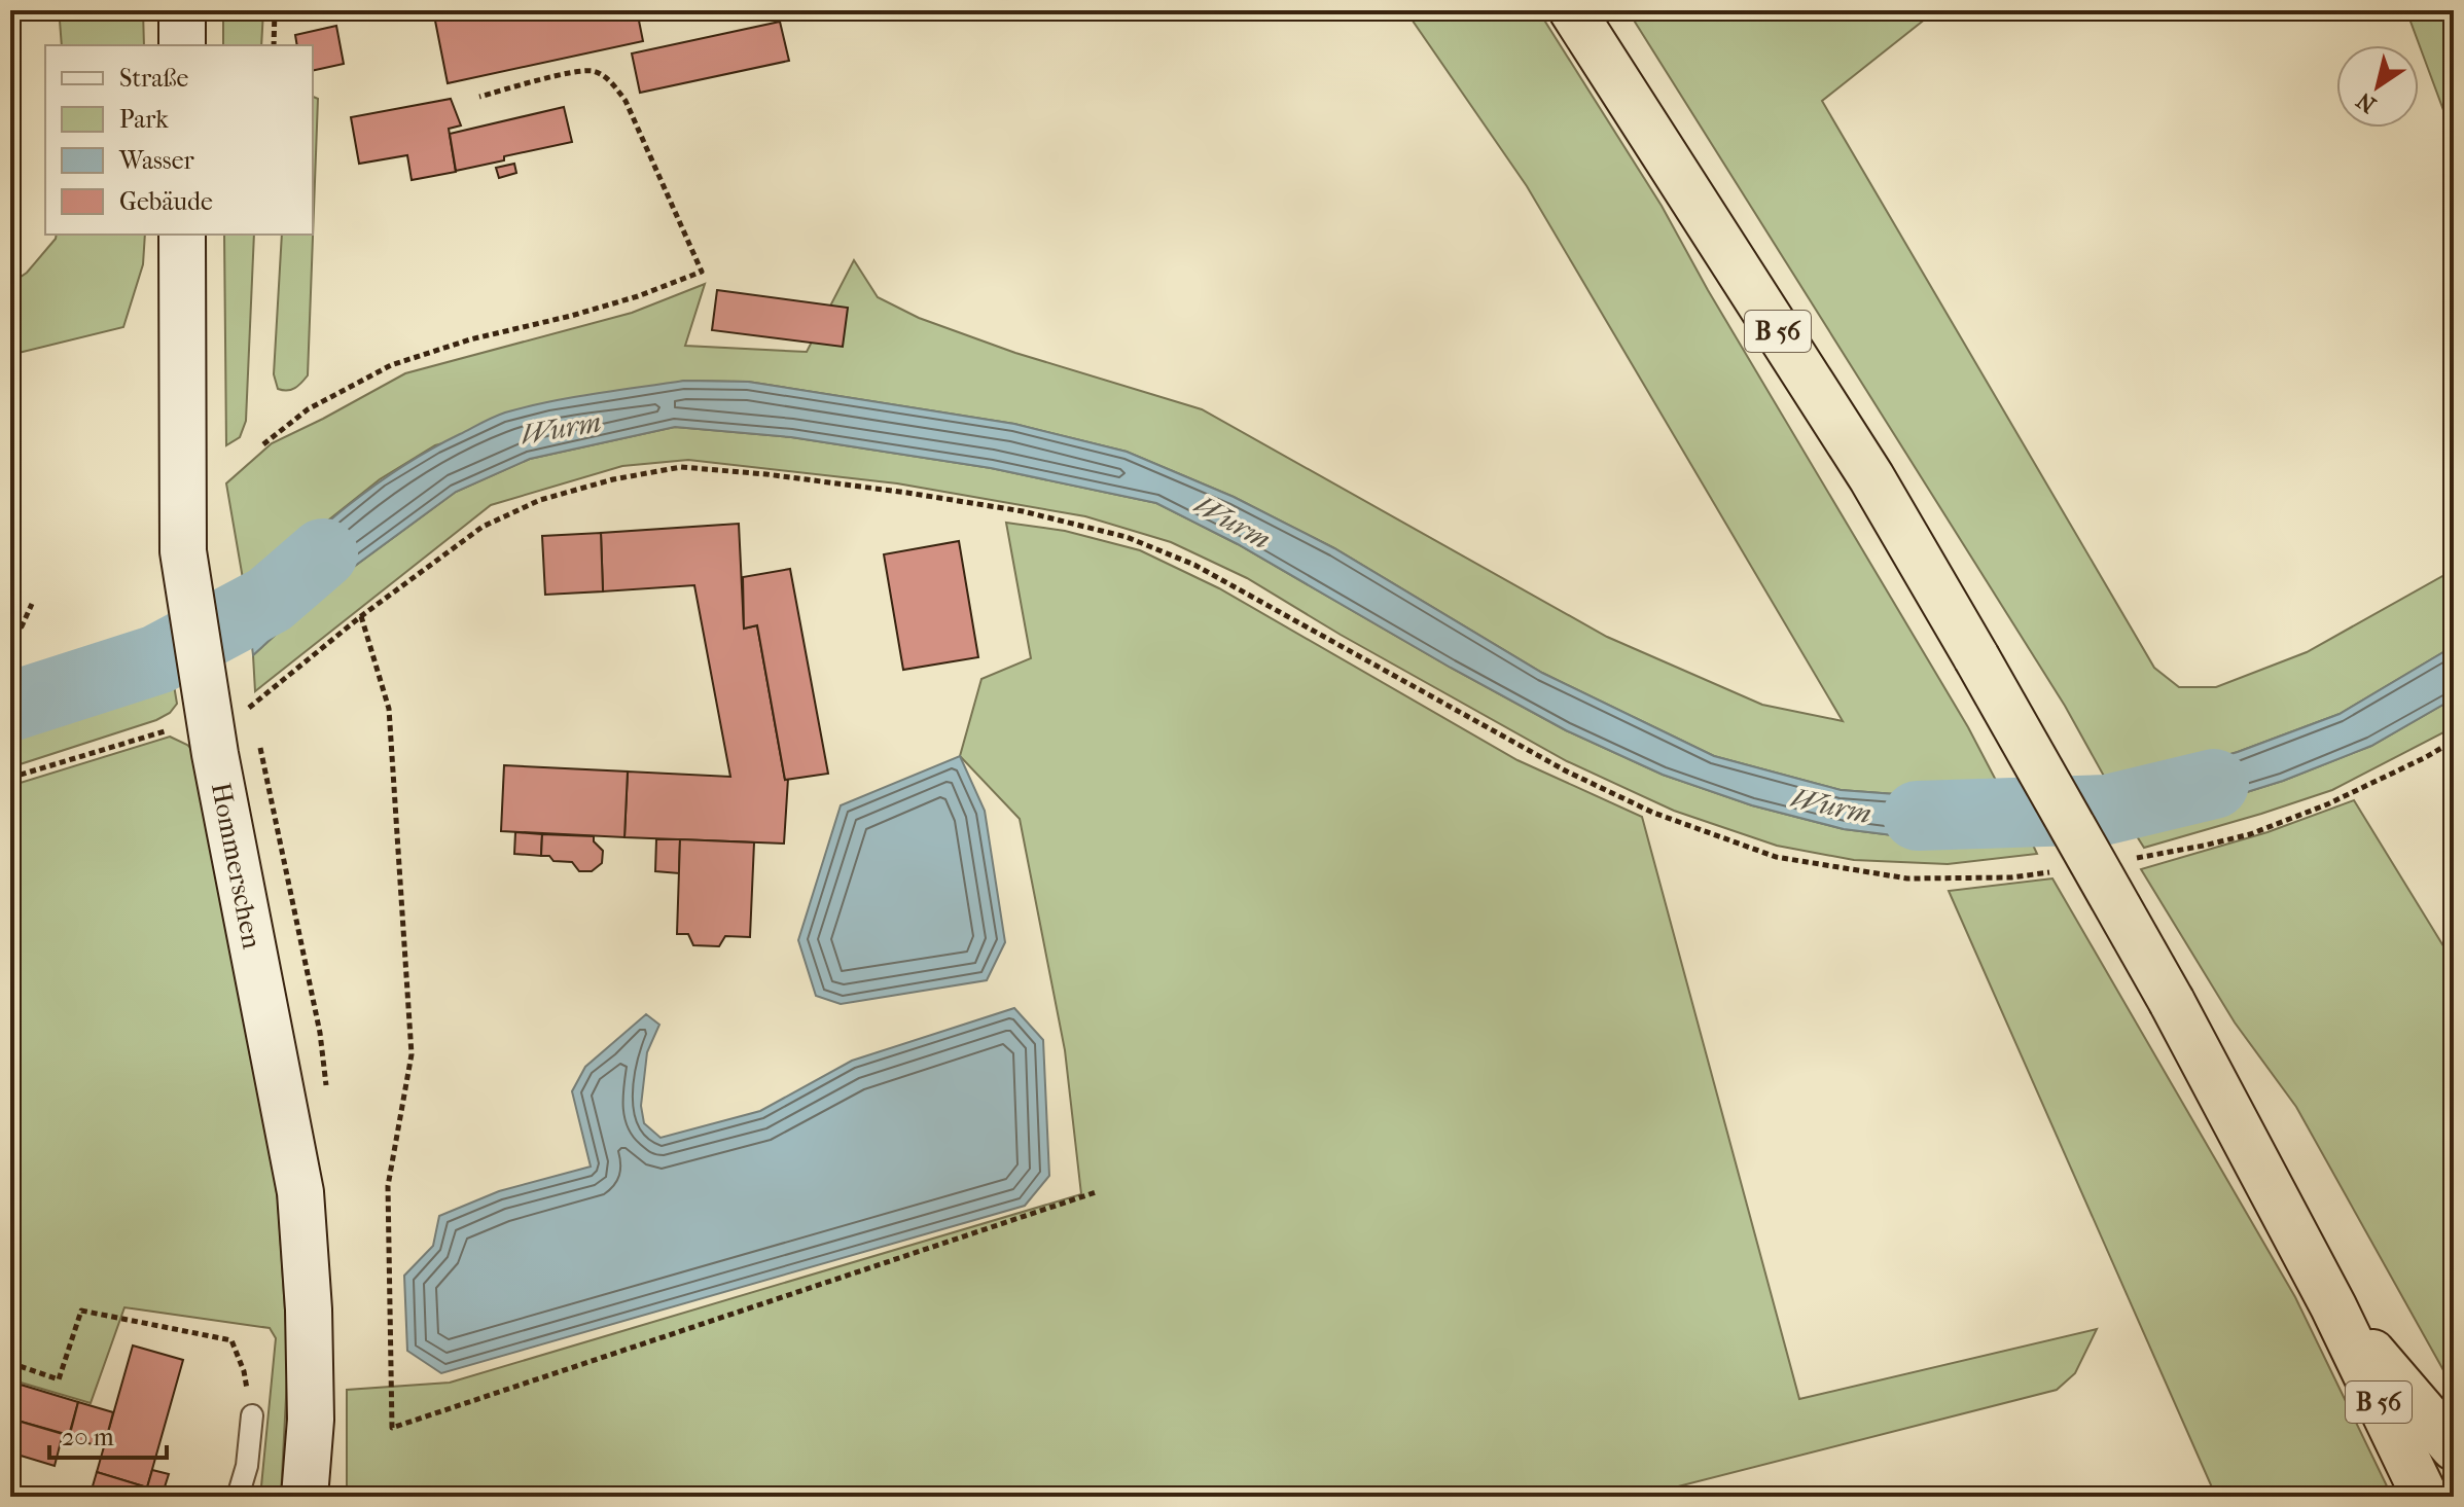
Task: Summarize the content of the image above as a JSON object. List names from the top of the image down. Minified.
{"streets":{"highway":["B 56"],"main road":["Hommerschen"]},"water":["Wurm"],"legend":["Straße","Park","Wasser","Gebäude"],"scale_bar":"20 m","north":"bottom left"}
